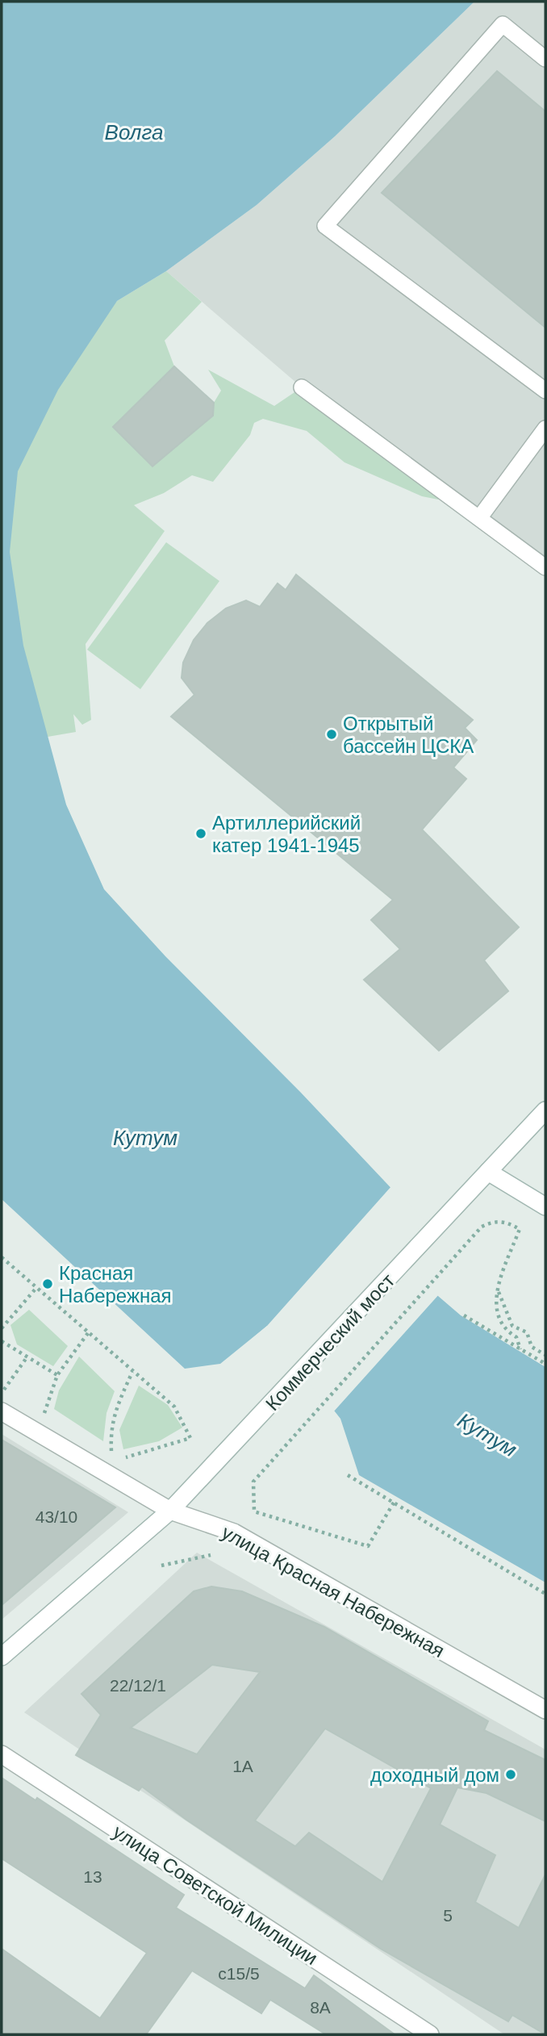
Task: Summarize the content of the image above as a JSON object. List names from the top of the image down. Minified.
{"streets":{"street":["Коммерческий мост","улица Красная Набережная","улица Советской Милиции"]},"crossings":[["Коммерческий мост","улица Красная Набережная"]],"water":["Волга","Кутум"],"places":["Открытый бассейн ЦСКА","Артиллерийский катер 1941-1945","Красная Набережная","доходный дом"],"house_numbers":["43/10","22/12/1","1А","13","5","c15/5","8А"]}
